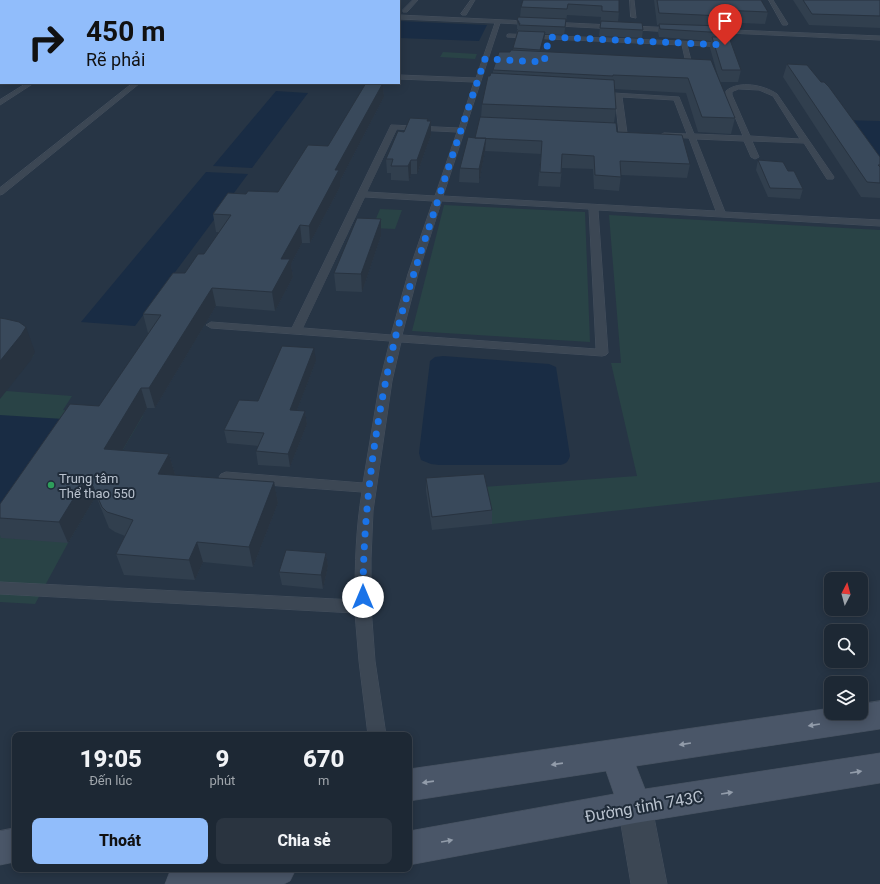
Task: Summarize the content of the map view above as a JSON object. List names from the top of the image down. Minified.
{"streets":{"main road":["Đường tỉnh 743C"]},"places":["Trung tâm Thể thao 550"],"north":"top","page":{"turn":["450 m","Rẽ phải"],"eta":["19:05","Đến lúc","9","phút","670","m"],"buttons":["Thoát","Chia sẻ"]}}
